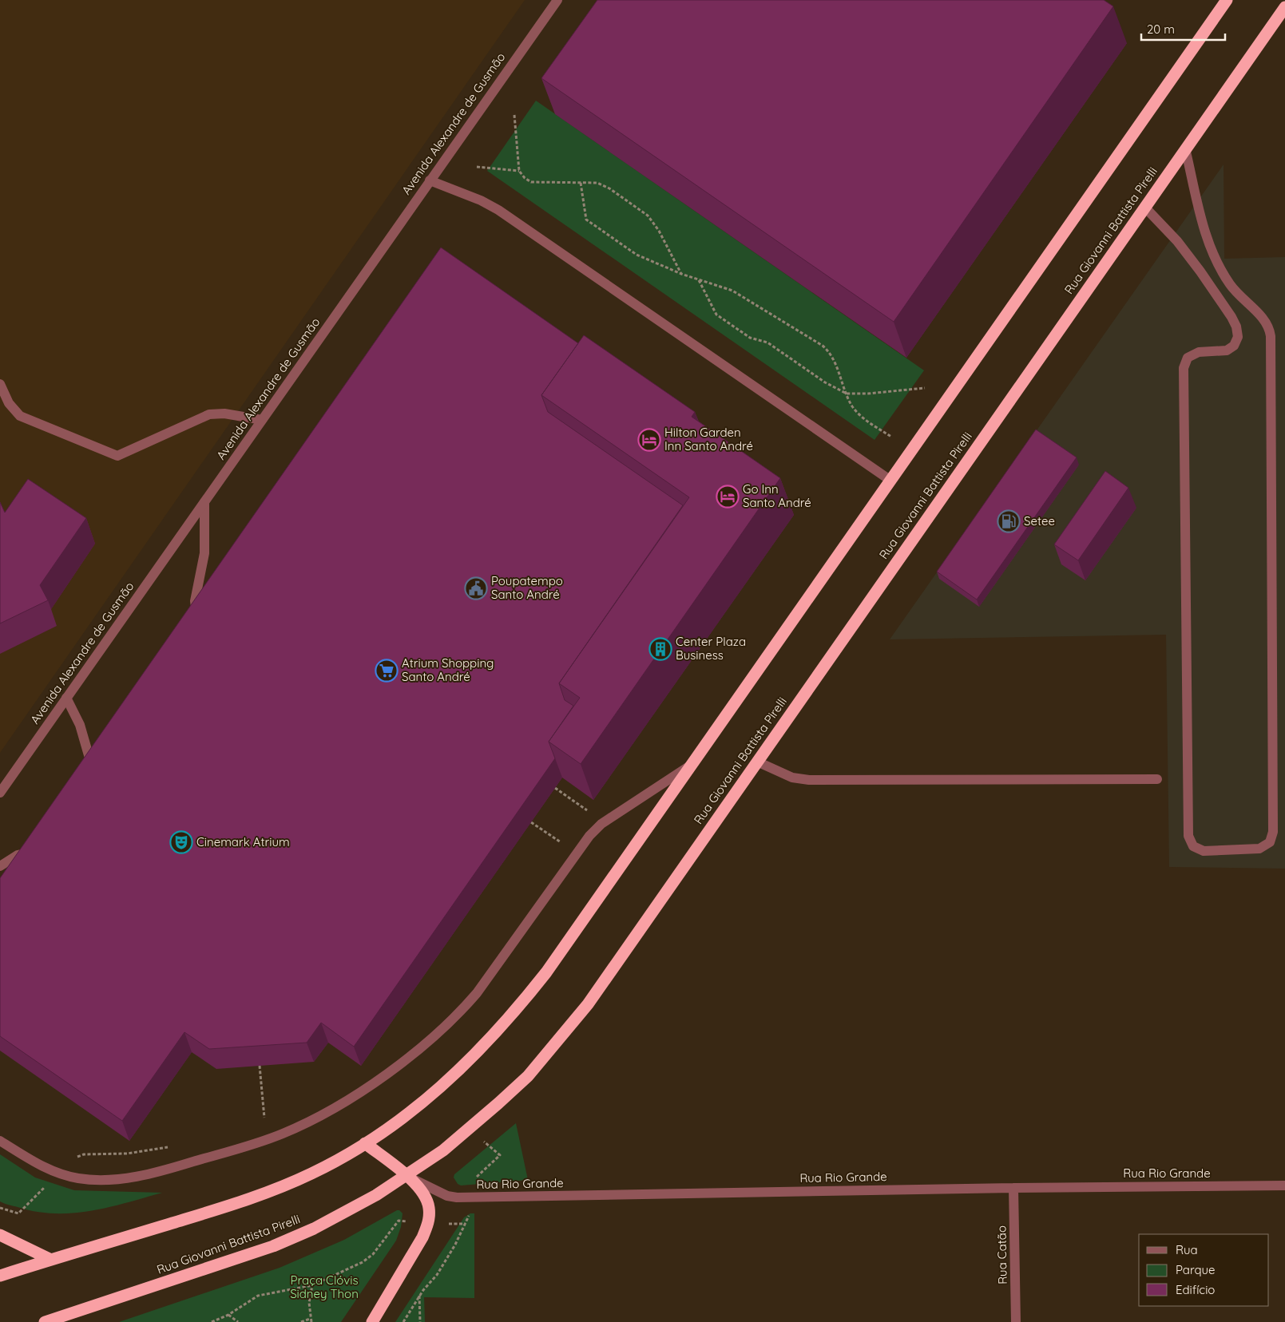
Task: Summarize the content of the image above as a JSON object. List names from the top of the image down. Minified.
{"streets":{"highway":["Rua Giovanni Battista Pirelli"],"street":["Avenida Alexandre de Gusmão","Rua Rio Grande","Rua Catão"]},"crossings":[["Rua Giovanni Battista Pirelli","Rua Rio Grande"],["Rua Rio Grande","Rua Catão"]],"parks":["Praça Clóvis Sidney Thon"],"places":{"hotel":["Hilton Garden Inn Santo André","Go Inn Santo André"],"fuel station":["Setee"],"public building":["Poupatempo Santo André"],"building":["Center Plaza Business"],"supermarket":["Atrium Shopping Santo André"],"theatre":["Cinemark Atrium"]},"legend":["Rua","Parque","Edifício"],"scale_bar":"20 m"}
